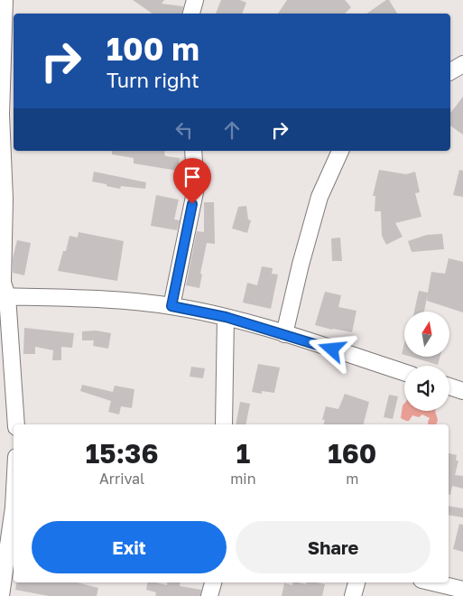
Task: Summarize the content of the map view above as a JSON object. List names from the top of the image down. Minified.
{"north":"top","page":{"turn":["100 m","Turn right"],"eta":["15:36","Arrival","1","min","160","m"],"buttons":["Exit","Share"]}}
